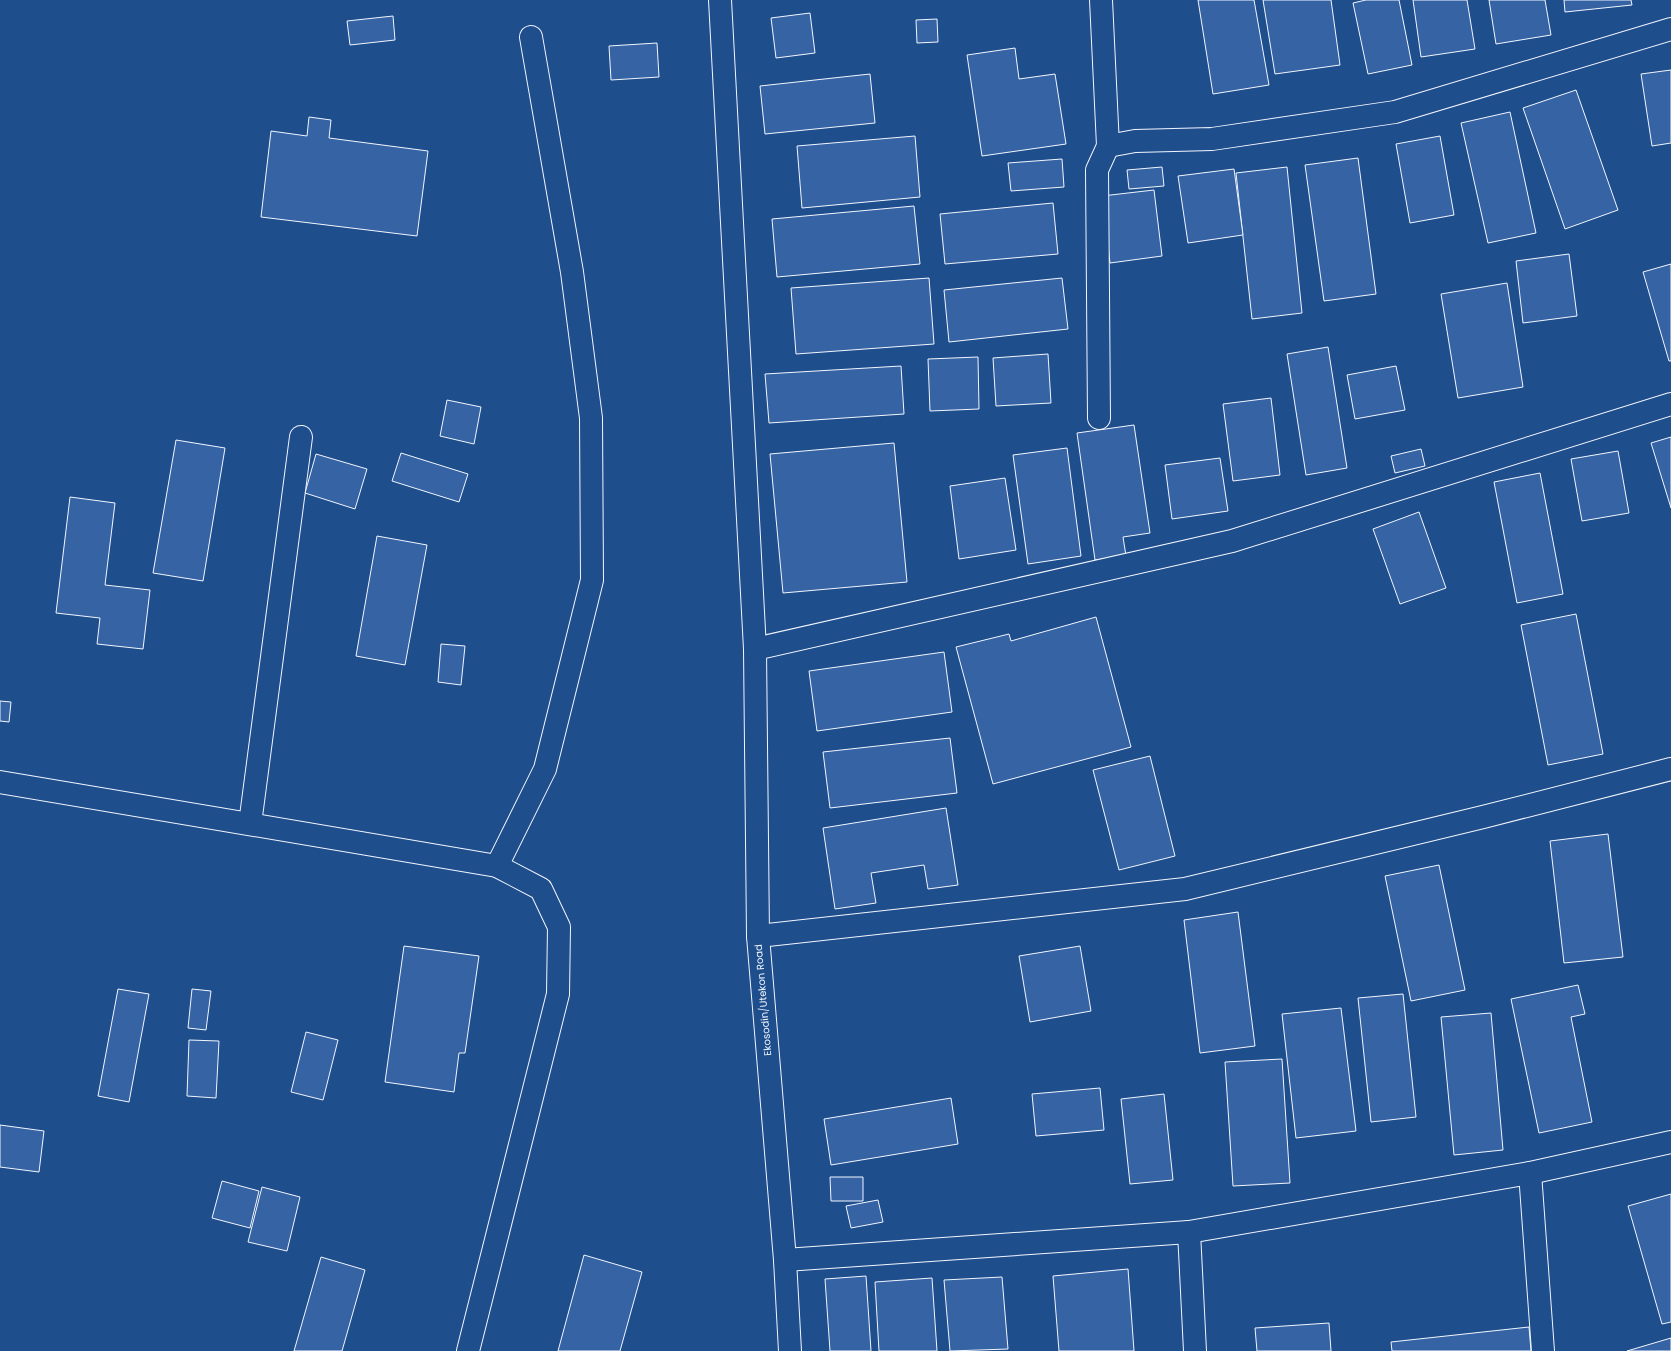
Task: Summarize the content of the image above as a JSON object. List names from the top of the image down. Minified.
{"streets":{"street":["Ekosodin/Utekon Road"]}}
